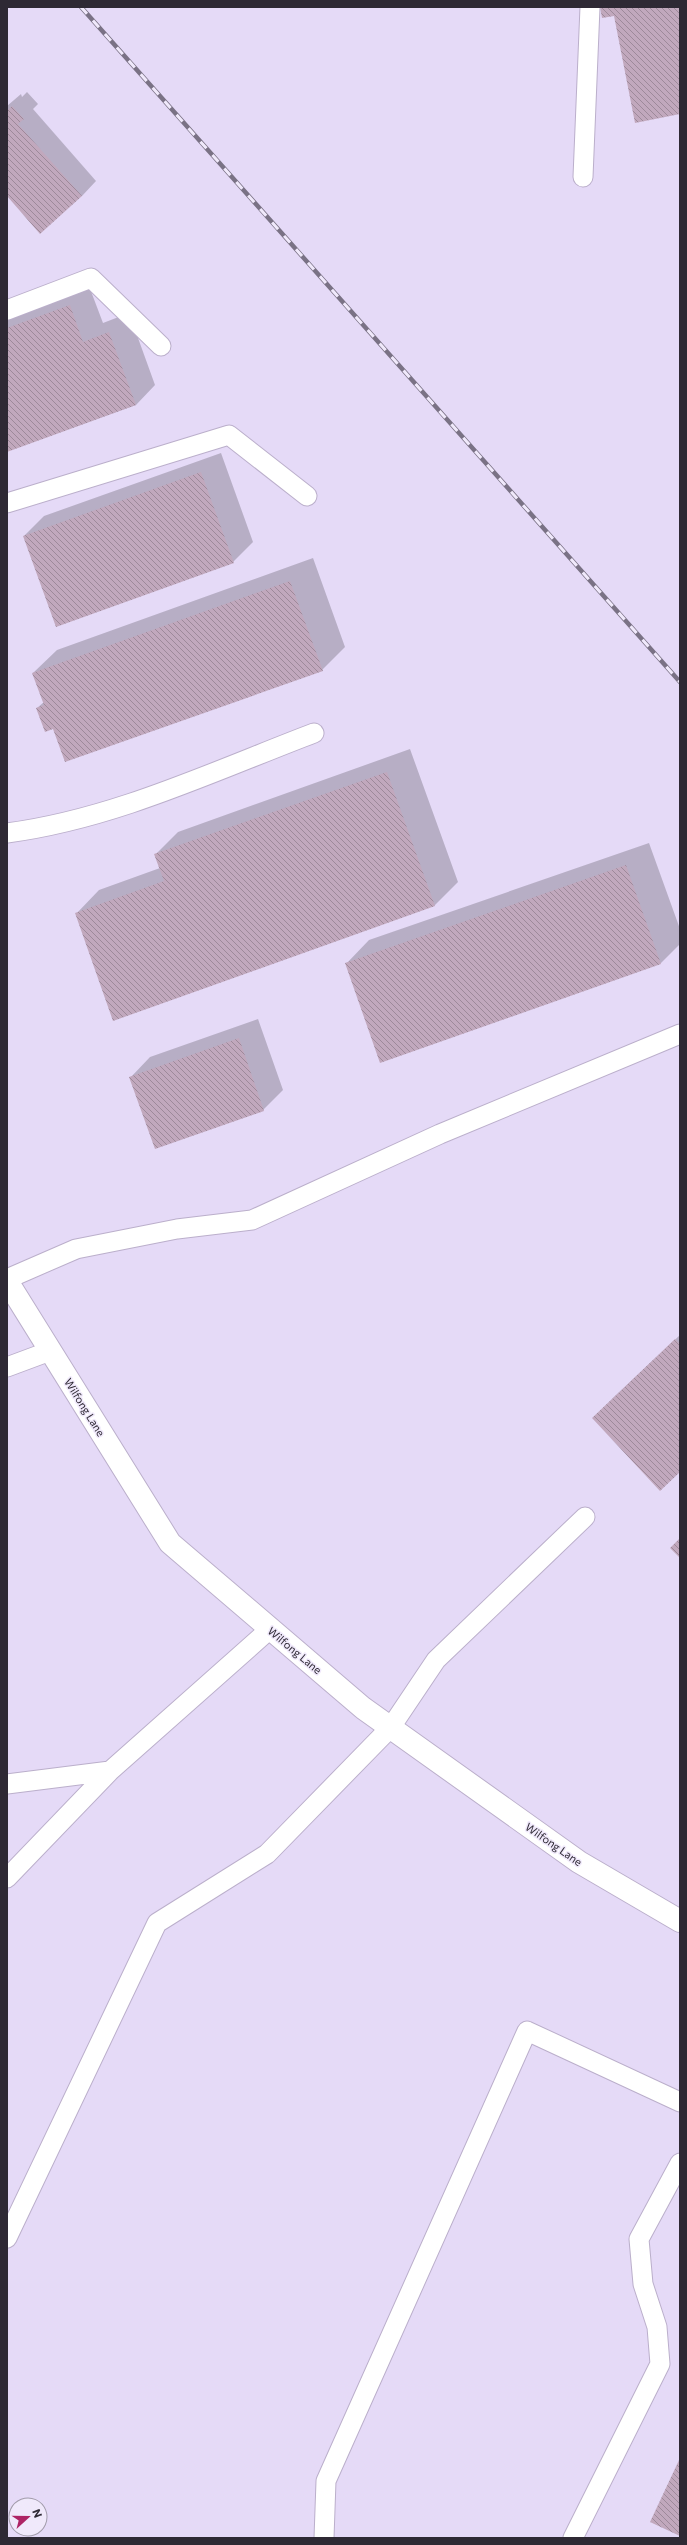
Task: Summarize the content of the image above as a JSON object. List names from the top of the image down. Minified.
{"streets":{"street":["Wilfong Lane"]},"north":"right"}
